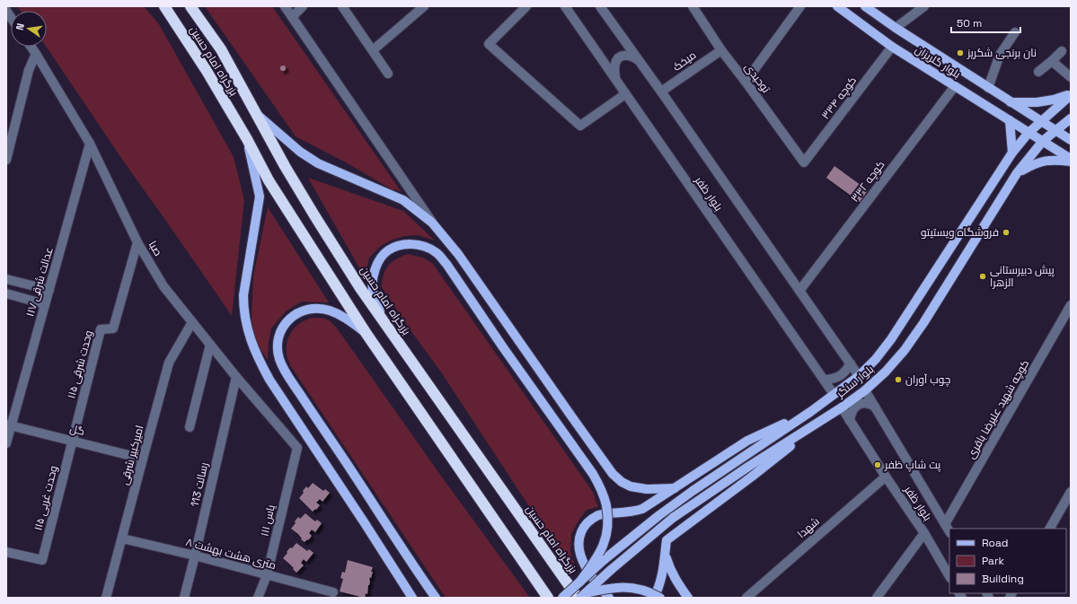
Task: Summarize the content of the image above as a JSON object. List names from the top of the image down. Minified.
{"streets":{"highway":["بزرگراه امام حسین"],"main road":["بلوار گلریزان","بلوار سنگر"],"street":["میخک","توحیدی","کوچه ۳۳۴","کوچه ۳۳۲","بلوار ظفر","صبا","۱۱۷ عدالت شرقی","۱۱۵ وحدت شرقی","کوچه شهید علیرضا باقری","گل","امیرکبیر شرقی","رسالت 113","۱۱۵ وحدت غربی","یاس ۱۱۱","شهدا","۸ متری هشت بهشت"]},"crossings":[["بزرگراه امام حسین","بلوار سنگر"],["میخک","توحیدی"],["میخک","بلوار ظفر"],["بلوار گلریزان","کوچه ۳۳۴"],["بلوار گلریزان","کوچه ۳۳۲"],["بلوار گلریزان","بلوار سنگر"],["توحیدی","کوچه ۳۳۴"],["کوچه ۳۳۲","بلوار ظفر"],["بلوار ظفر","بلوار سنگر"],["بلوار ظفر","کوچه شهید علیرضا باقری"],["بلوار ظفر","شهدا"],["صبا","۱۱۷ عدالت شرقی"],["صبا","۱۱۵ وحدت شرقی"],["صبا","امیرکبیر شرقی"],["صبا","رسالت 113"],["صبا","یاس ۱۱۱"],["۱۱۷ عدالت شرقی","گل"],["۱۱۵ وحدت شرقی","گل"],["۱۱۵ وحدت شرقی","۱۱۵ وحدت غربی"],["گل","امیرکبیر شرقی"],["گل","۱۱۵ وحدت غربی"],["امیرکبیر شرقی","۸ متری هشت بهشت"],["رسالت 113","۸ متری هشت بهشت"],["یاس ۱۱۱","۸ متری هشت بهشت"]],"places":["نان برنجی شکریز","فروشگاه ویستیتو","پیش دبیرستانی الزهرا","چوب آوران","پت شاپ ظفر"],"legend":["Road","Park","Building"],"scale_bar":"50 m","north":"left"}
